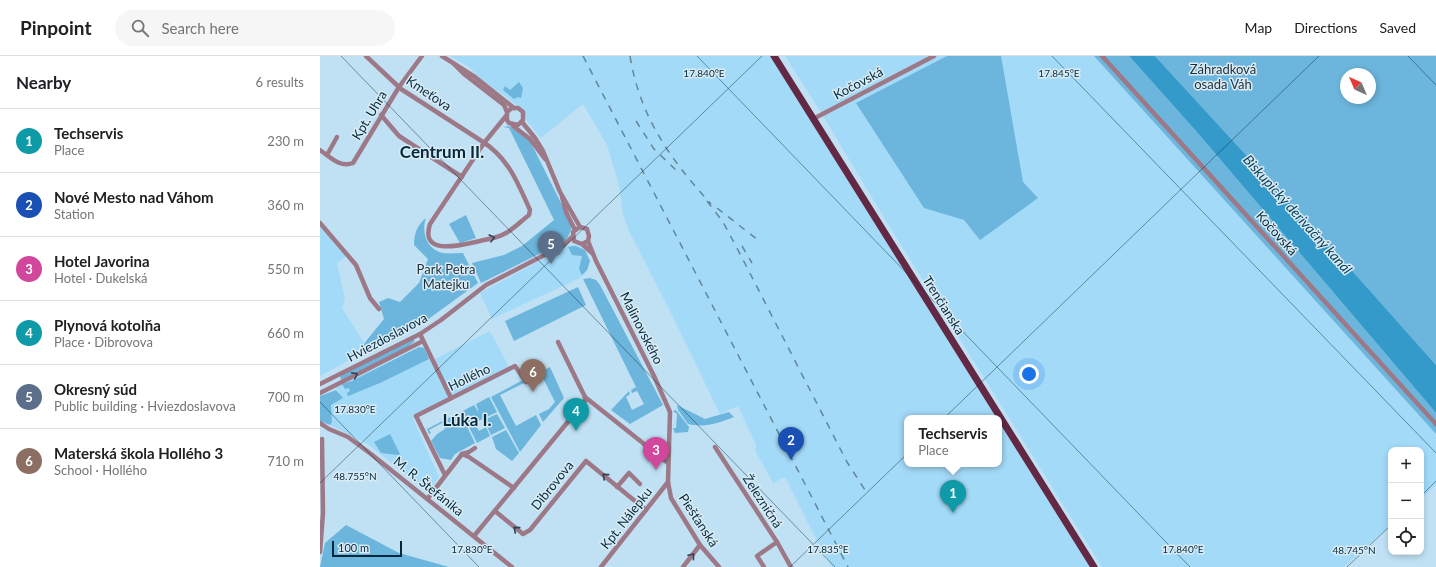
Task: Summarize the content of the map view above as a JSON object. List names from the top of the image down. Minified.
{"streets":{"main road":["Trenčianska"],"street":["Kočovská","Kmeťova","Kpt. Uhra","Malinovského","Hviezdoslavova","Hollého","Dibrovova","M. R. Štefánika","Železničná","Kpt. Nálepku","Piešťanská"]},"crossings":[["Kočovská","Trenčianska"],["Kmeťova","Kpt. Uhra"],["Malinovského","Hviezdoslavova"],["Malinovského","Piešťanská"],["Dibrovova","Kpt. Nálepku"],["Kpt. Nálepku","Piešťanská"]],"districts":["Centrum II.","Lúka I."],"water":["Biskupický derivačný kanál"],"parks":["Záhradková osada Váh","Park Petra Matejku"],"scale_bar":"100 m","north":"top left","page":{"header":"Pinpoint","search":"Search here","nav":["Map","Directions","Saved"],"heading":["Nearby","6 results"],"list":[{"mark":"1","name":"Techservis","note":"Place","value":"230 m"},{"mark":"2","name":"Nové Mesto nad Váhom","note":"Station","value":"360 m"},{"mark":"3","name":"Hotel Javorina","note":"Hotel · Dukelská","value":"550 m"},{"mark":"4","name":"Plynová kotolňa","note":"Place · Dibrovova","value":"660 m"},{"mark":"5","name":"Okresný súd","note":"Public building · Hviezdoslavova","value":"700 m"},{"mark":"6","name":"Materská škola Hollého 3","note":"School · Hollého","value":"710 m"}],"pins":["5","6","4","2","3","1"],"popup":["Techservis","Place"],"map_buttons":["+","−"],"scale":"100 m"},"coordinates":["17.840°E","17.845°E","17.830°E","48.755°N","17.835°E","48.745°N"]}
